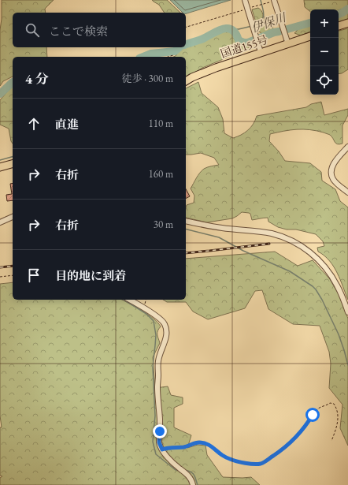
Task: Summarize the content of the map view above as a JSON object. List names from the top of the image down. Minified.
{"streets":{"highway":["国道155号"]},"water":["伊保川"],"page":{"map_buttons":["+","−"],"search":"ここで検索","heading":["4 分","徒歩 · 300 m"],"list":[["直進","110 m"],["右折","160 m"],["右折","30 m"],"目的地に到着"]}}
